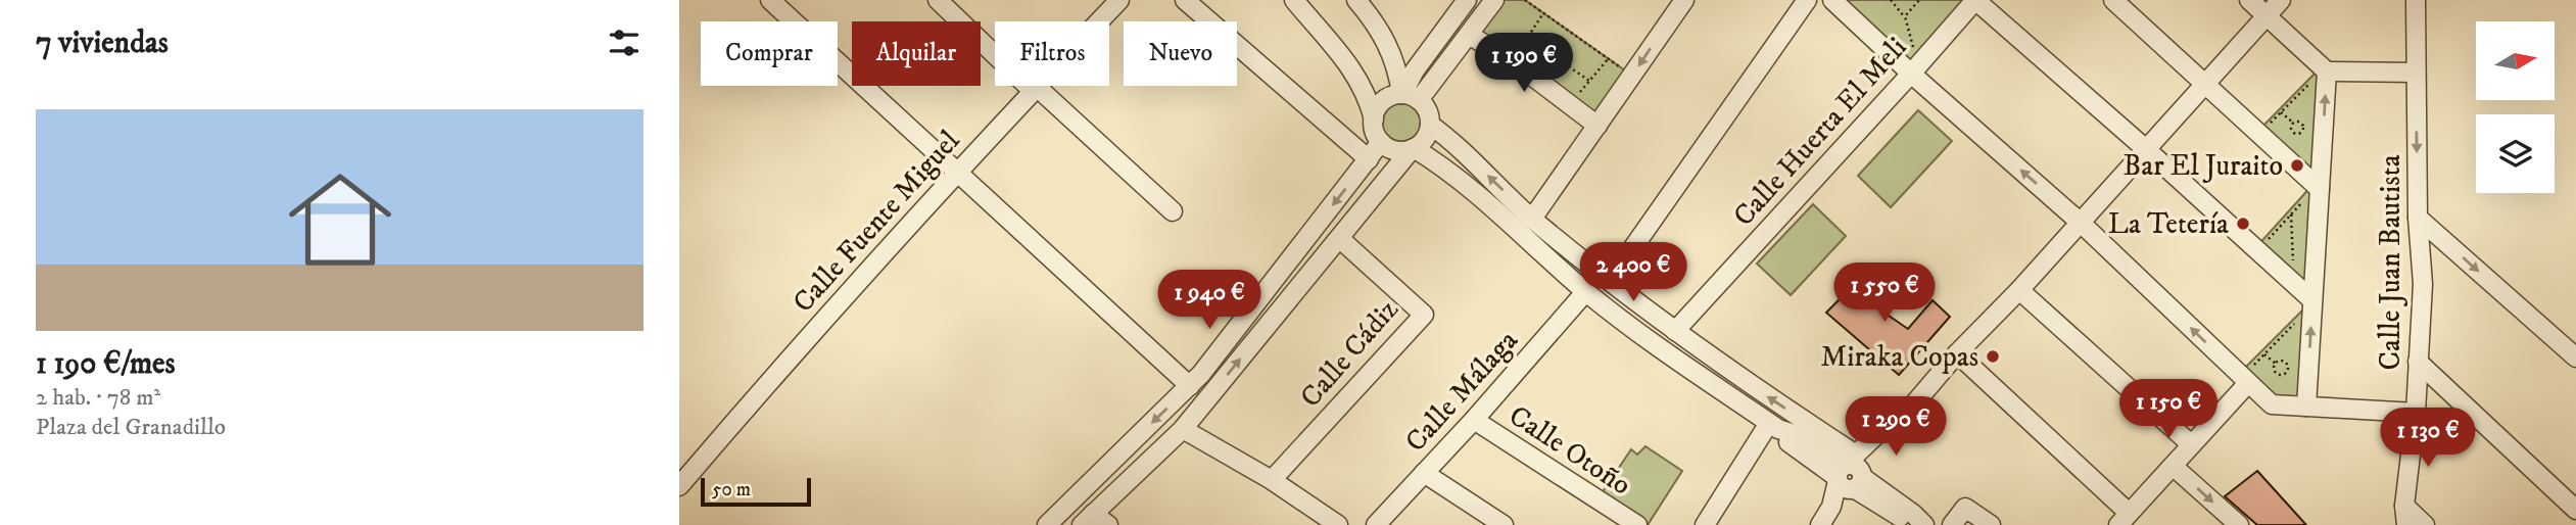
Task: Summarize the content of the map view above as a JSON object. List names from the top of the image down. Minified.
{"streets":{"street":["Calle Huerta El Meli","Calle Fuente Miguel","Calle Juan Bautista","Calle Cádiz","Calle Málaga","Calle Otoño"]},"crossings":[["Calle Málaga","Calle Otoño"]],"places":["Bar El Juraito","La Tetería","Miraka Copas"],"scale_bar":"50 m","north":"right","page":{"heading":"7 viviendas","chip":["Comprar","Alquilar","Filtros","Nuevo"],"price":["1 190 €","2 400 €","1 550 €","1 940 €","1 150 €","1 290 €","1 130 €"],"list":[{"name":"1 190 €/mes","note":"2 hab. · 78 m² · Plaza del Granadillo"}],"scale":"50 m"}}
